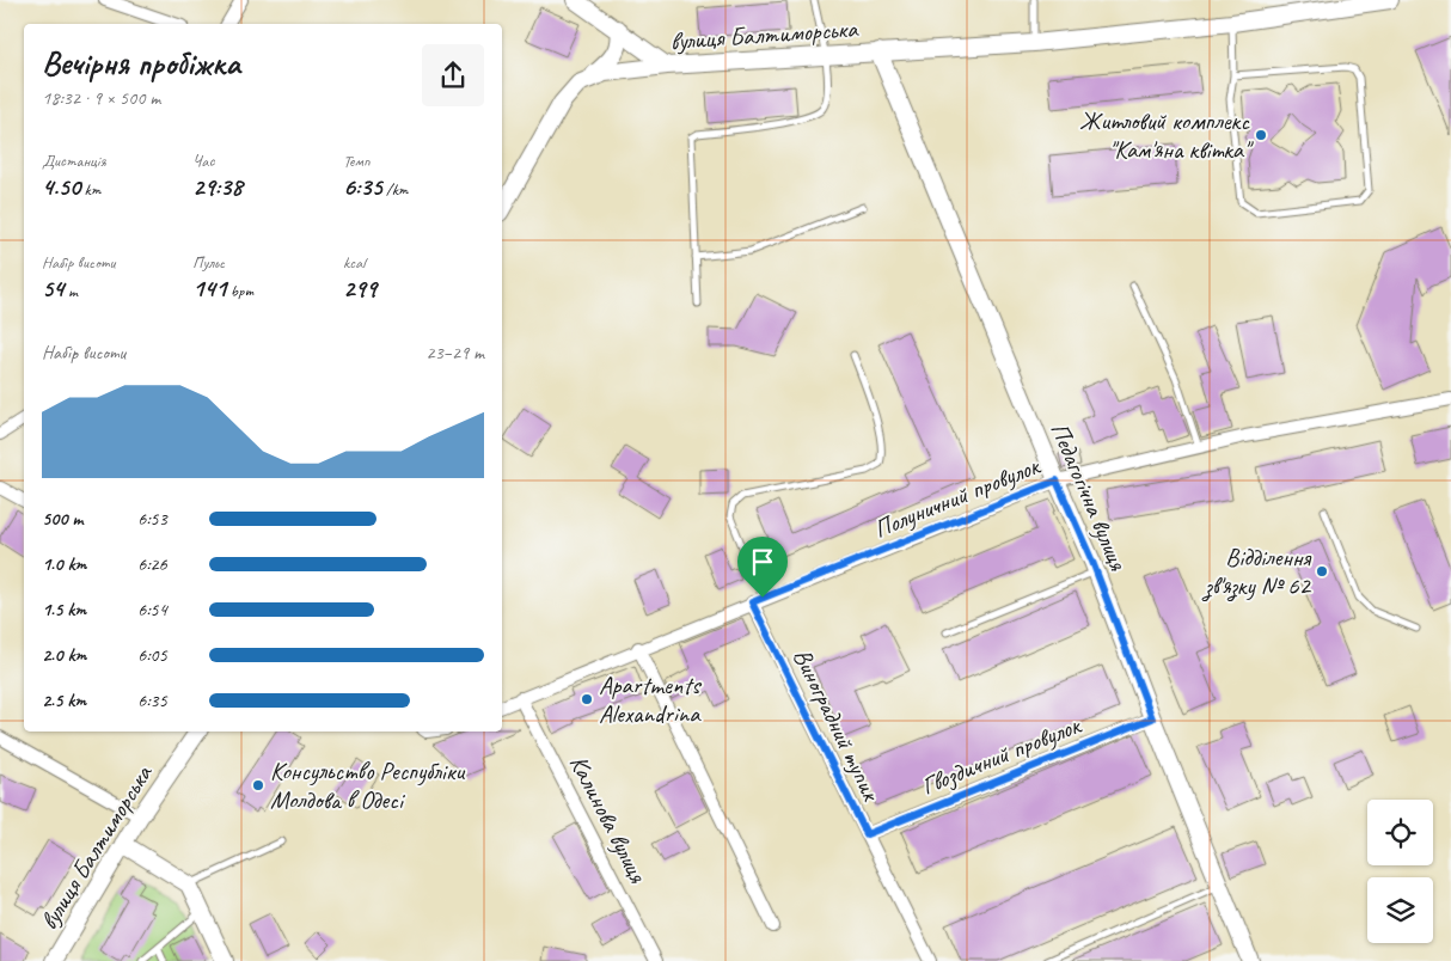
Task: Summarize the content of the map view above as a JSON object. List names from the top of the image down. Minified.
{"streets":{"main road":["вулиця Балтиморська","Педагогічна вулиця"],"street":["Полуничний провулок","Виноградний тупик","Гвоздичний провулок","Калинова вулиця"]},"crossings":[["вулиця Балтиморська","Педагогічна вулиця"],["Педагогічна вулиця","Полуничний провулок"],["Педагогічна вулиця","Гвоздичний провулок"],["Полуничний провулок","Виноградний тупик"],["Полуничний провулок","Калинова вулиця"],["Виноградний тупик","Гвоздичний провулок"]],"places":["Житловий комплекс \"Кам'яна квітка\"","Відділення зв'язку № 62","Apartments Alexandrina","Консульство Республіки Молдова в Одесі"],"page":{"heading":["Вечірня пробіжка","18:32 · 9 × 500 m"],"stats":[["Дистанція","4.50 km"],["Час","29:38"],["Темп","6:35 /km"],["Набір висоти","54 m"],["Пульс","141 bpm"],["kcal","299"]],"chart":["Набір висоти","23–29 m"],"list":[{"name":"500 m","note":"6:53"},{"name":"1.0 km","note":"6:26"},{"name":"1.5 km","note":"6:54"},{"name":"2.0 km","note":"6:05"},{"name":"2.5 km","note":"6:35"}]}}
